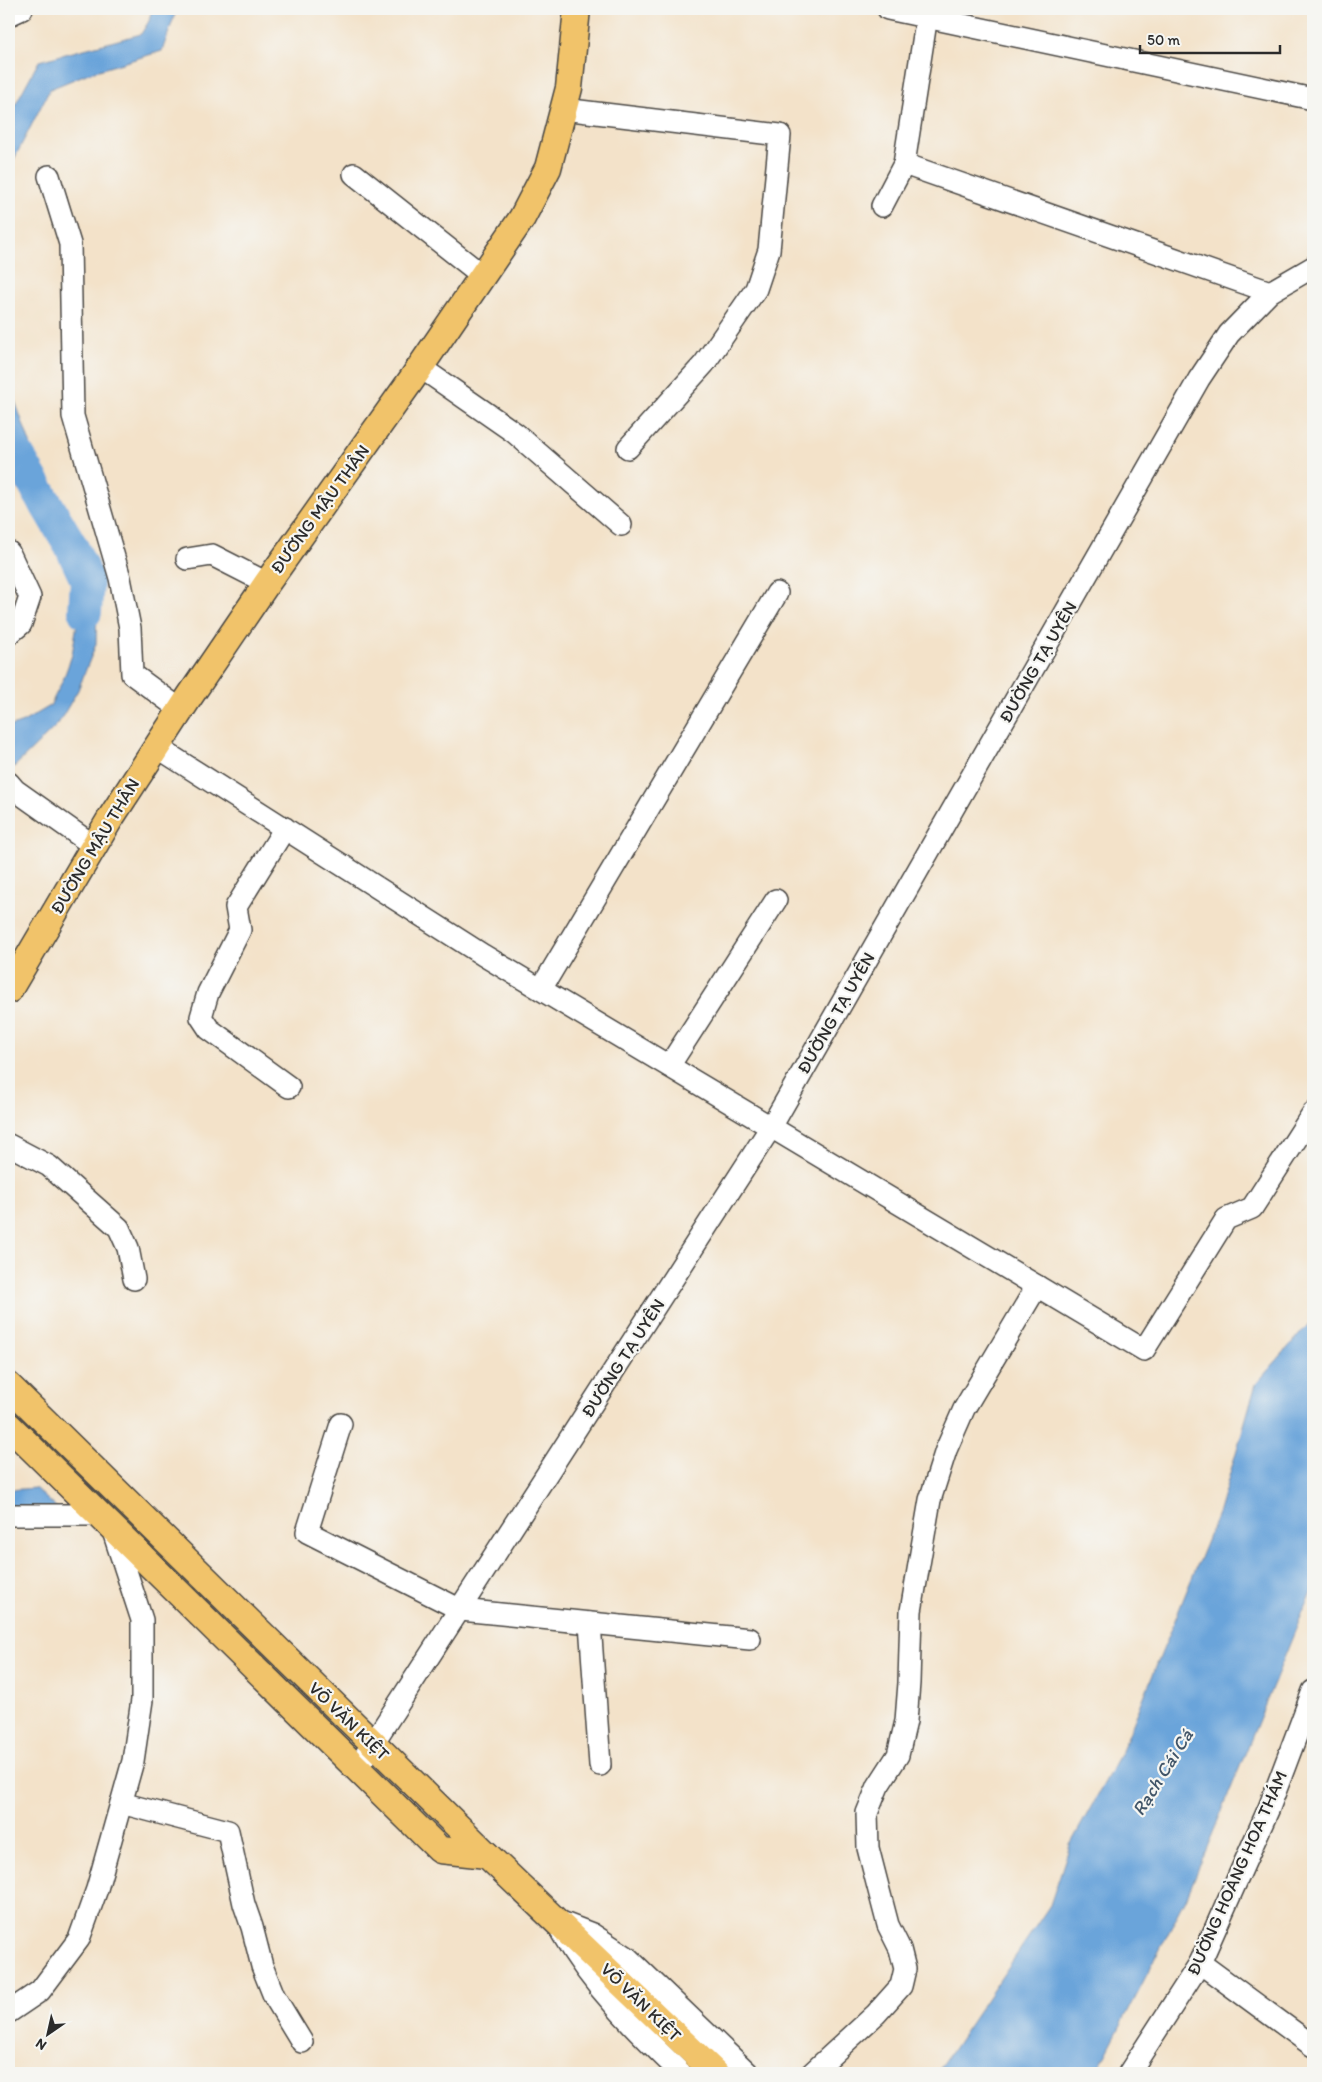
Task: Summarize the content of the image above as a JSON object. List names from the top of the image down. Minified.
{"streets":{"main road":["ĐƯỜNG MẬU THÂN","VÕ VĂN KIỆT"],"street":["ĐƯỜNG TẠ UYÊN","ĐƯỜNG HOÀNG HOA THÁM"]},"crossings":[["ĐƯỜNG TẠ UYÊN","VÕ VĂN KIỆT"]],"water":["Rạch Cái Cá"],"scale_bar":"50 m","north":"bottom left"}
